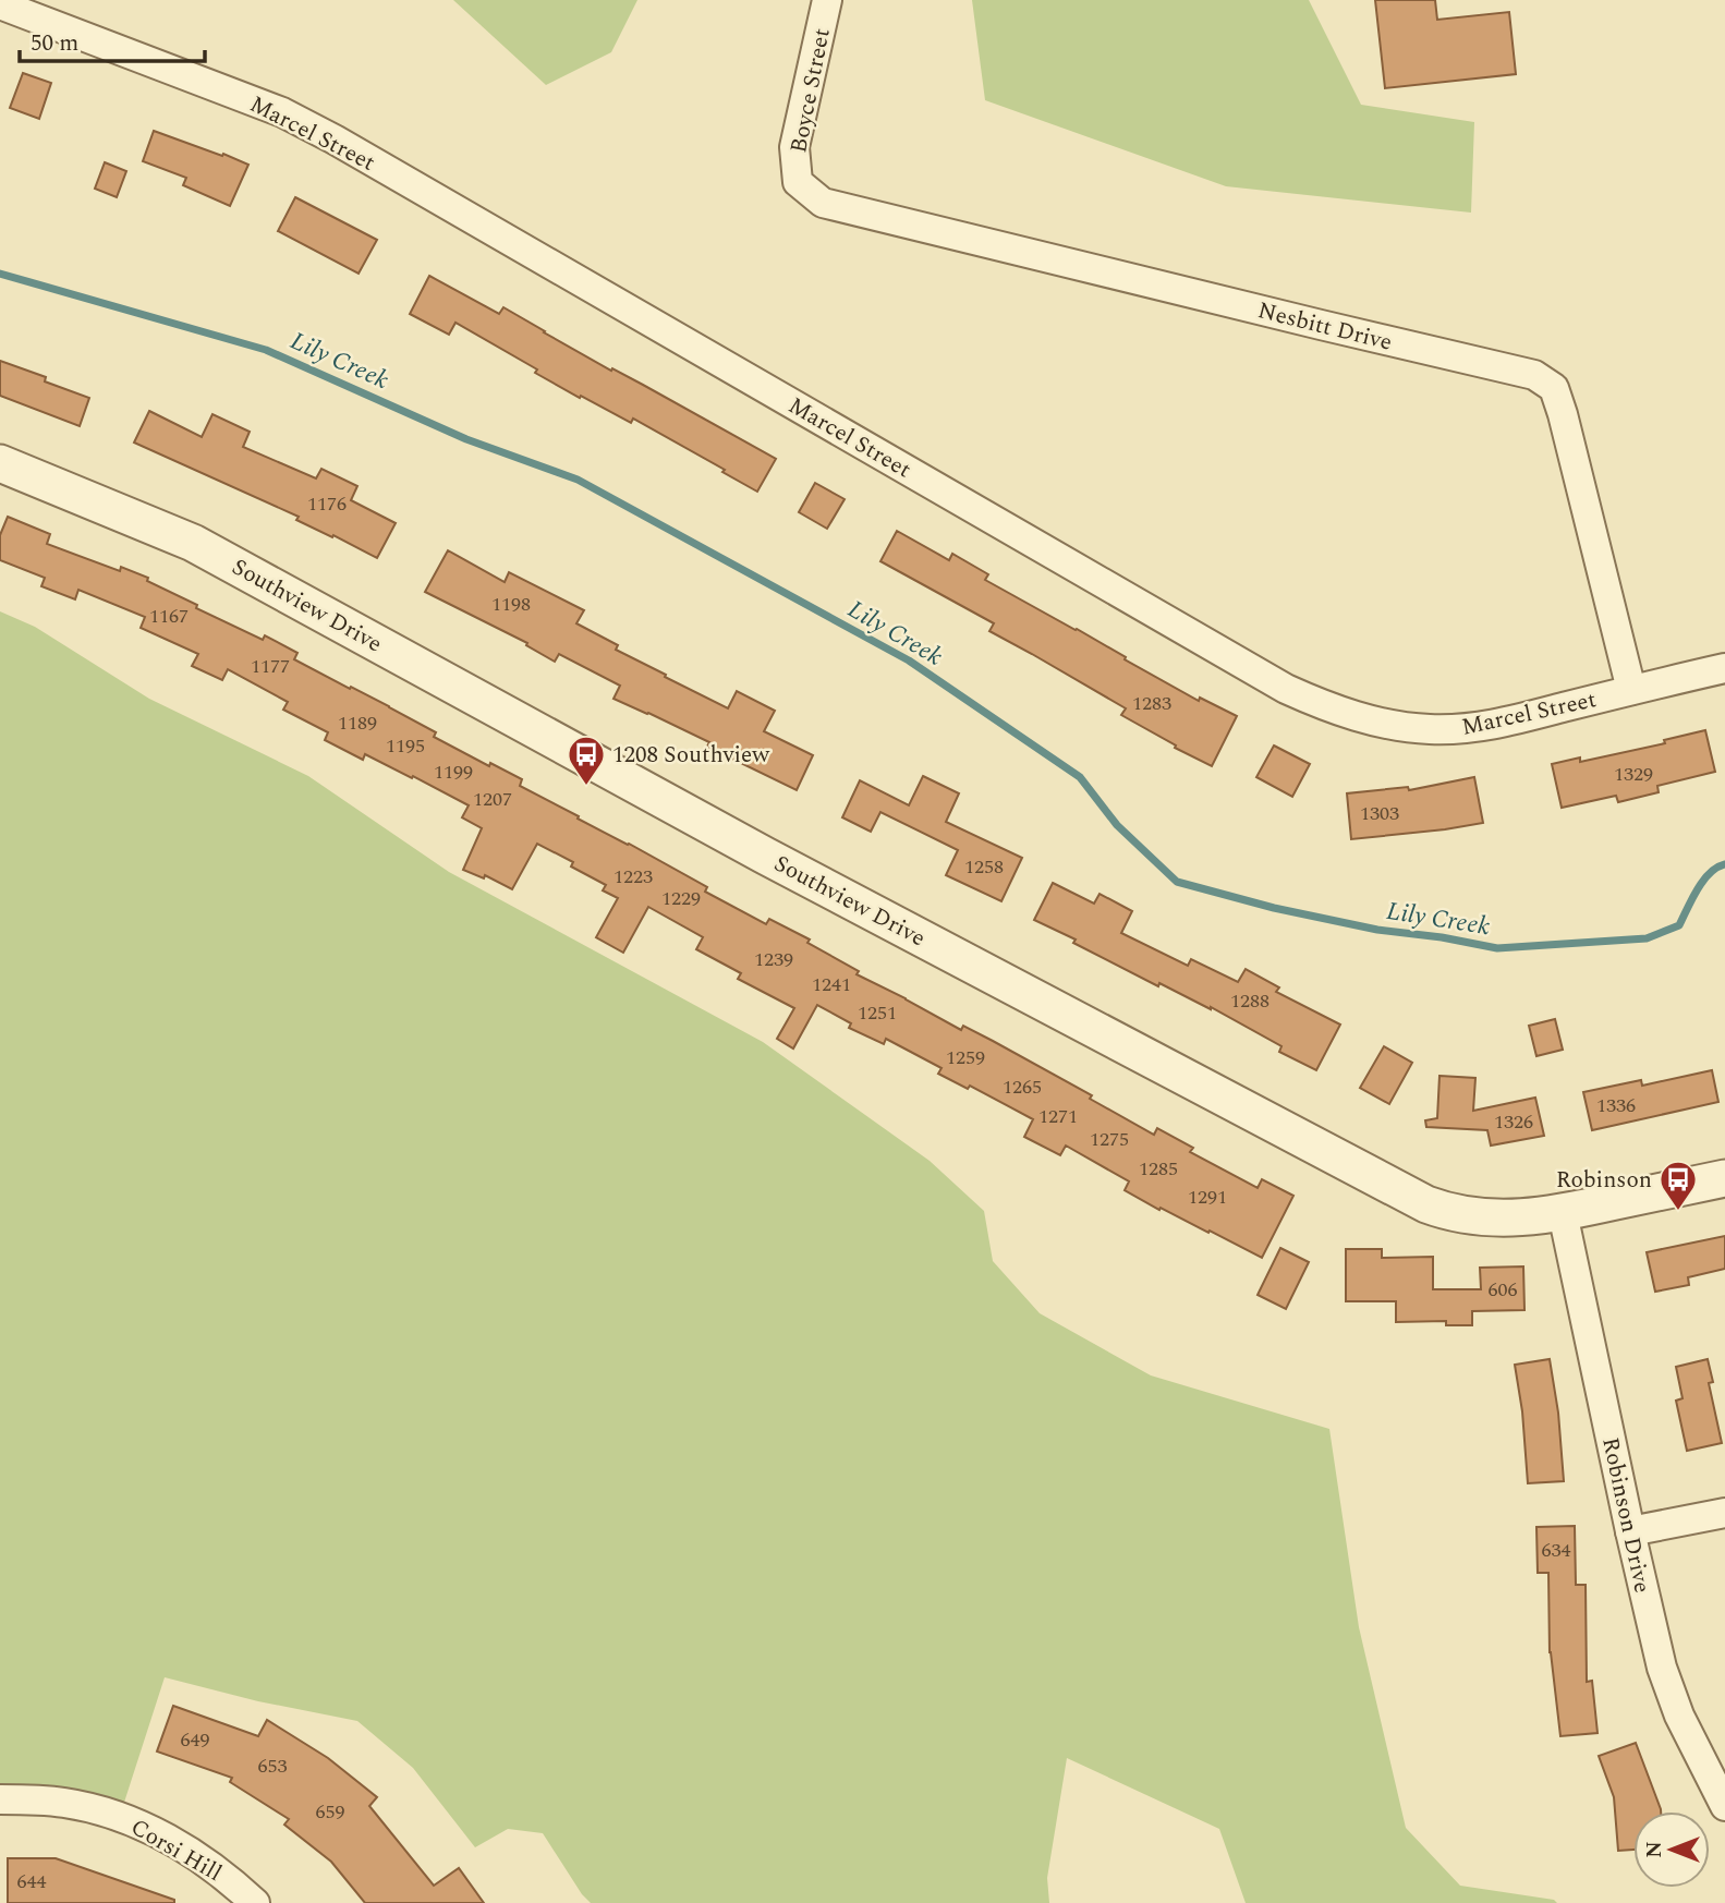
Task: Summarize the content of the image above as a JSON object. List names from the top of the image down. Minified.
{"streets":{"street":["Boyce Street","Marcel Street","Nesbitt Drive","Southview Drive","Robinson Drive","Corsi Hill"]},"crossings":[["Boyce Street","Nesbitt Drive"],["Marcel Street","Nesbitt Drive"],["Southview Drive","Robinson Drive"]],"water":["Lily Creek"],"places":{"bus stop":["1208 Southview","Robinson"]},"house_numbers":["1176","1198","1167","1177","1283","1189","1195","1199","1329","1207","1303","1258","1223","1229","1239","1241","1288","1251","1259","1265","1336","1271","1326","1275","1285","1291","606","634","649","653","659","644"],"scale_bar":"50 m","north":"left"}
